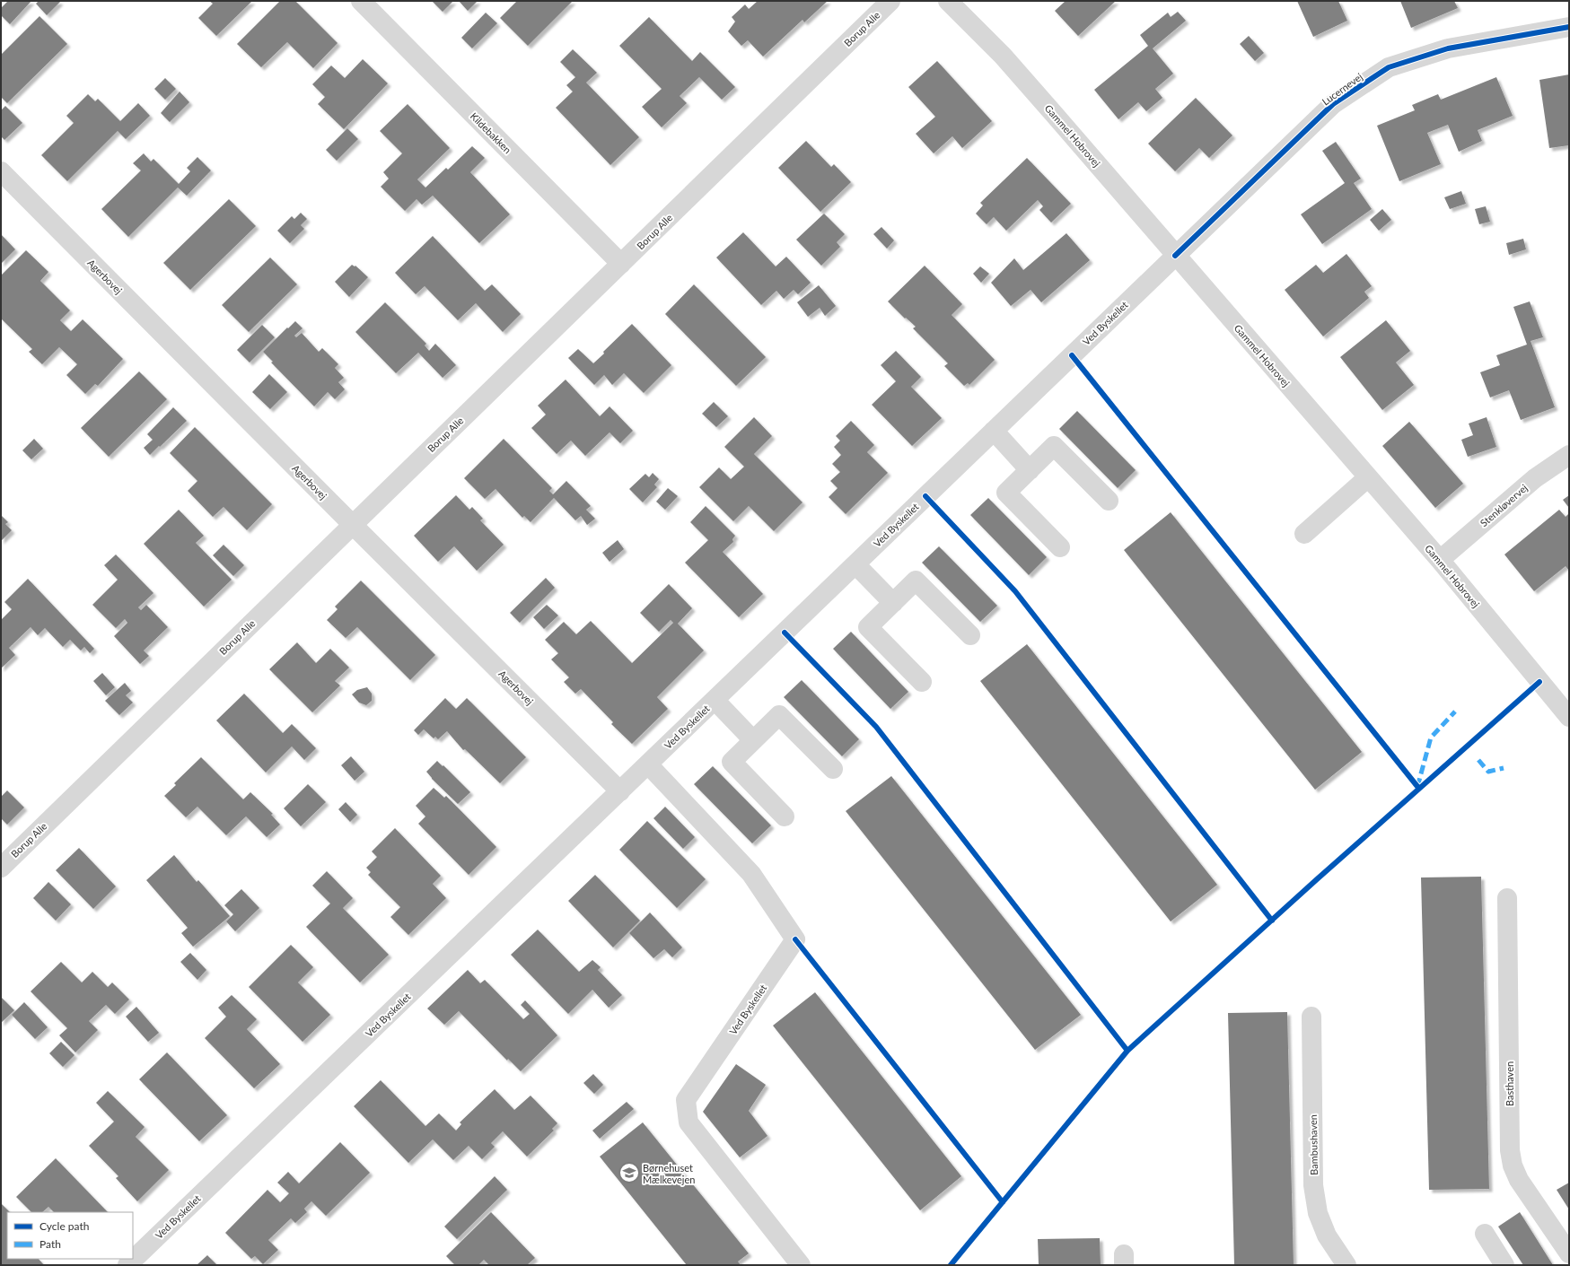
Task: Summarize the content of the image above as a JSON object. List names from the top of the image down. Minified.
{"streets":{"street":["Borup Alle","Lucernevej","Kildebakken","Gammel Hobrovej","Agerbovej","Ved Byskellet","Stenkløvervej","Basthaven","Bambushaven"]},"crossings":[["Borup Alle","Kildebakken"],["Borup Alle","Agerbovej"],["Lucernevej","Gammel Hobrovej"],["Lucernevej","Ved Byskellet"],["Gammel Hobrovej","Ved Byskellet"],["Gammel Hobrovej","Stenkløvervej"],["Agerbovej","Ved Byskellet"]],"places":{"school or university":["Børnehuset Mælkevejen"]},"legend":["Cycle path","Path"]}
